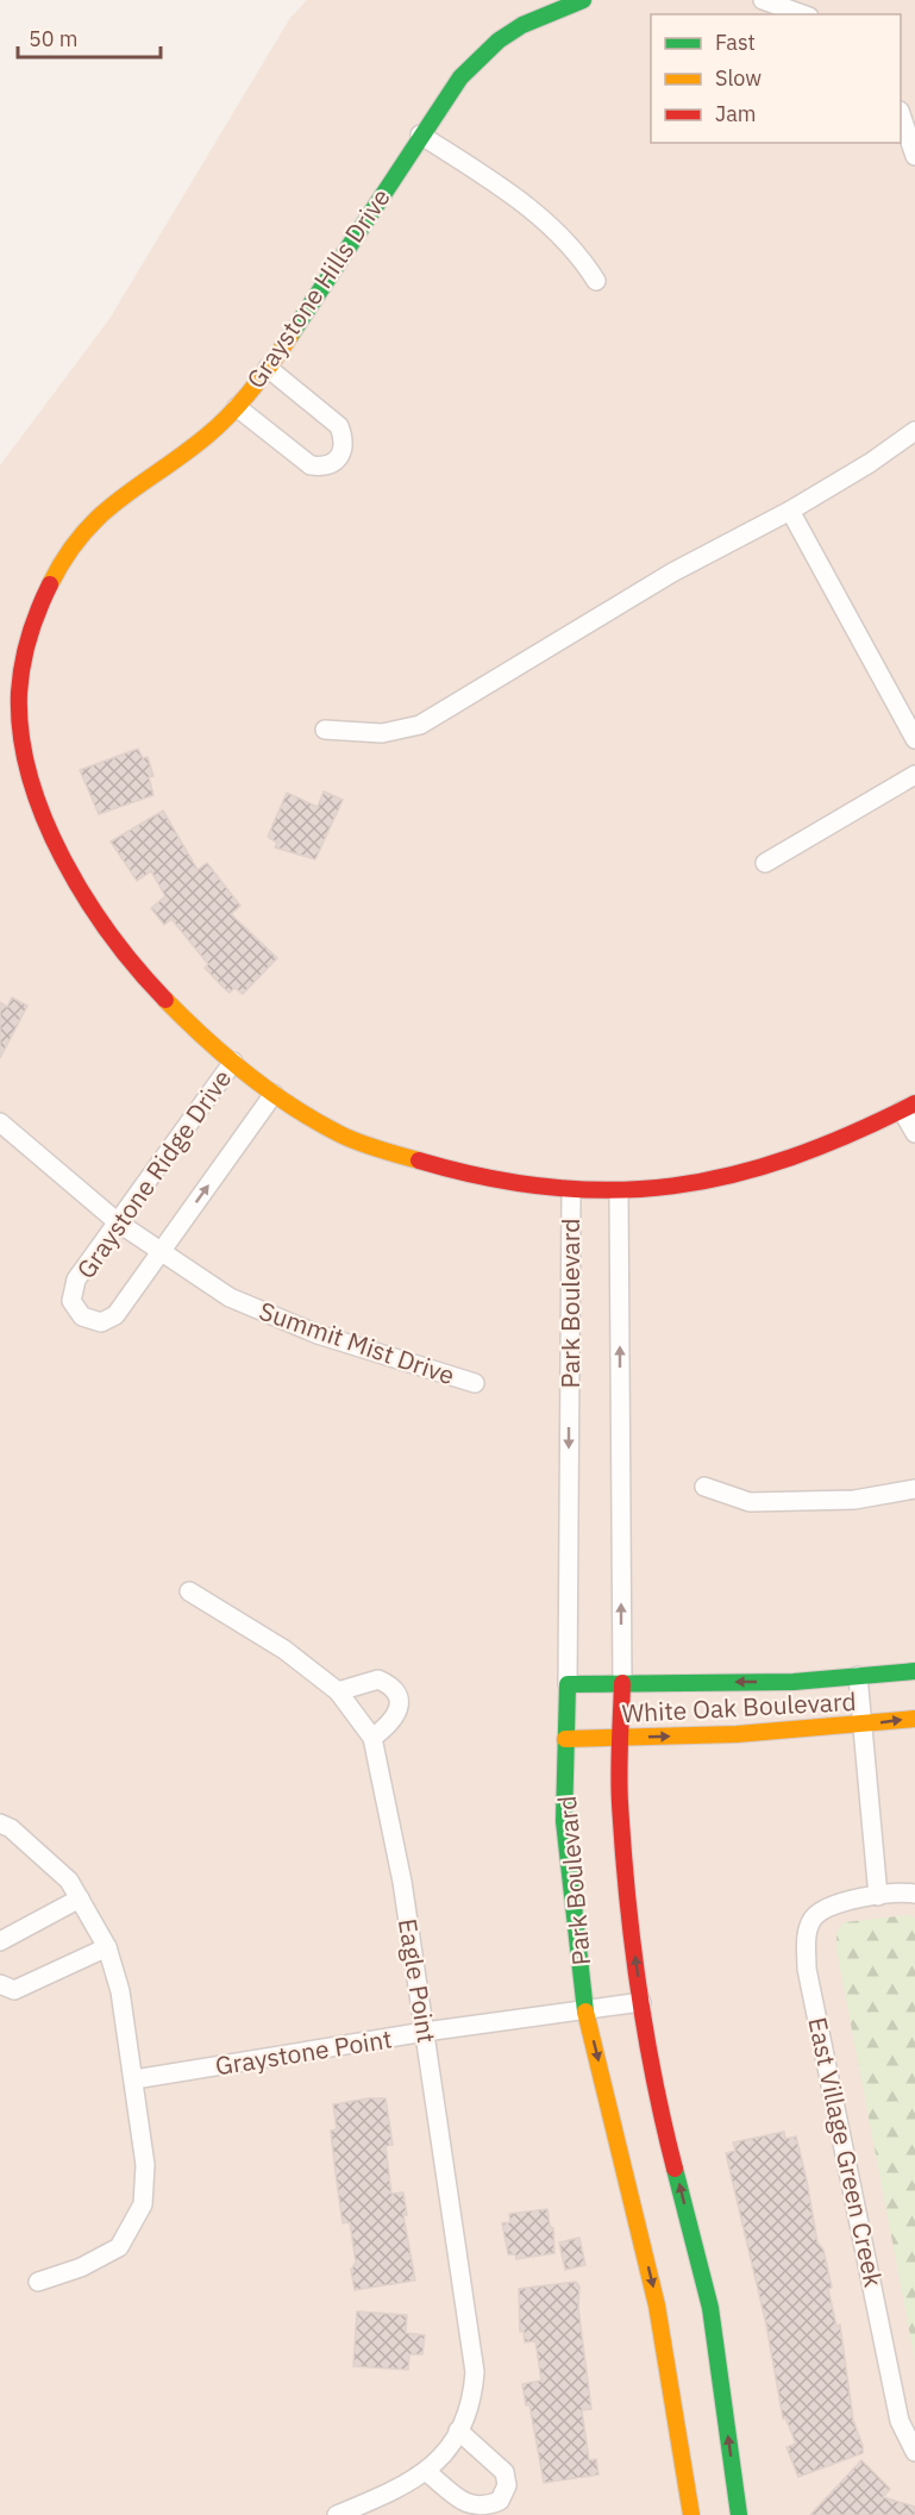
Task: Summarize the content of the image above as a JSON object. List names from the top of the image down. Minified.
{"streets":{"street":["Graystone Hills Drive","Graystone Ridge Drive","Park Boulevard","Summit Mist Drive","White Oak Boulevard","Eagle Point","Graystone Point","East Village Green Creek"]},"crossings":[["Graystone Hills Drive","Graystone Ridge Drive"],["Graystone Hills Drive","Park Boulevard"],["Graystone Ridge Drive","Summit Mist Drive"],["Park Boulevard","White Oak Boulevard"],["Park Boulevard","Graystone Point"],["Eagle Point","Graystone Point"]],"legend":["Fast","Slow","Jam"],"scale_bar":"50 m"}
